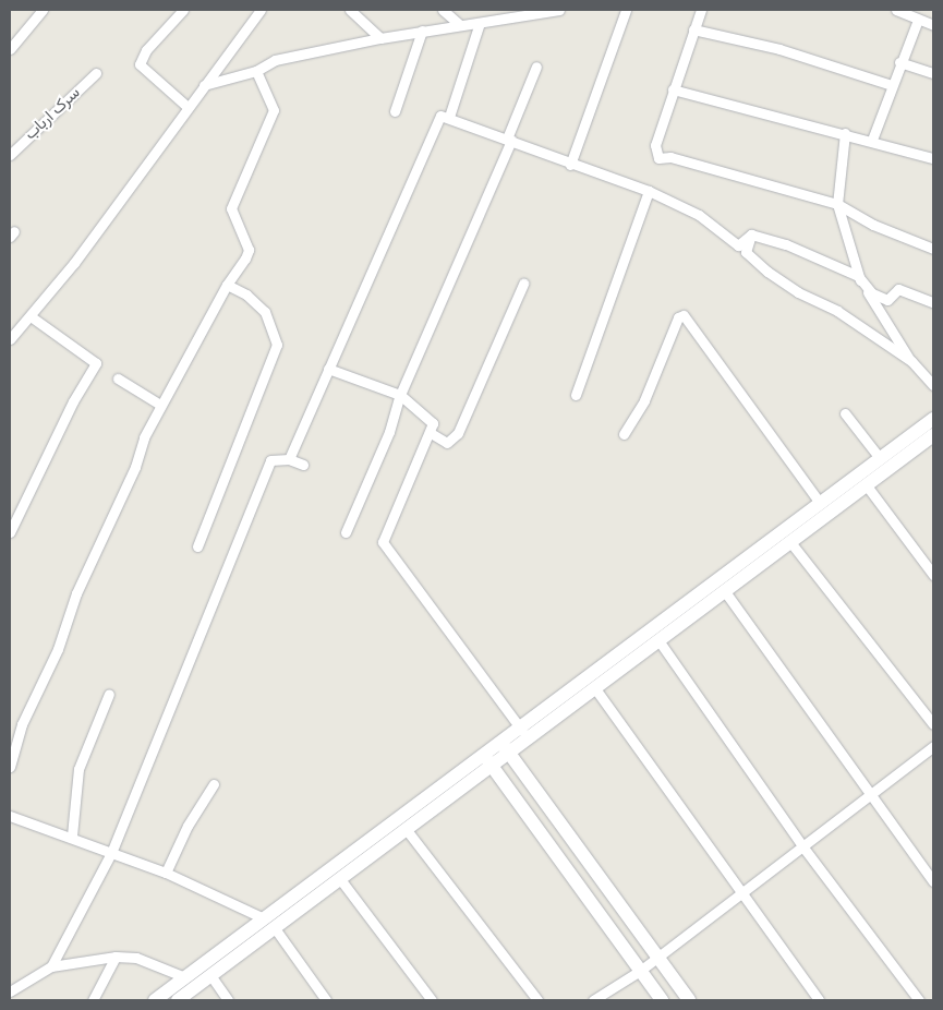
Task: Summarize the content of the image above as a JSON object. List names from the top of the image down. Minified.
{"streets":{"street":["سرک ارباب"]}}
